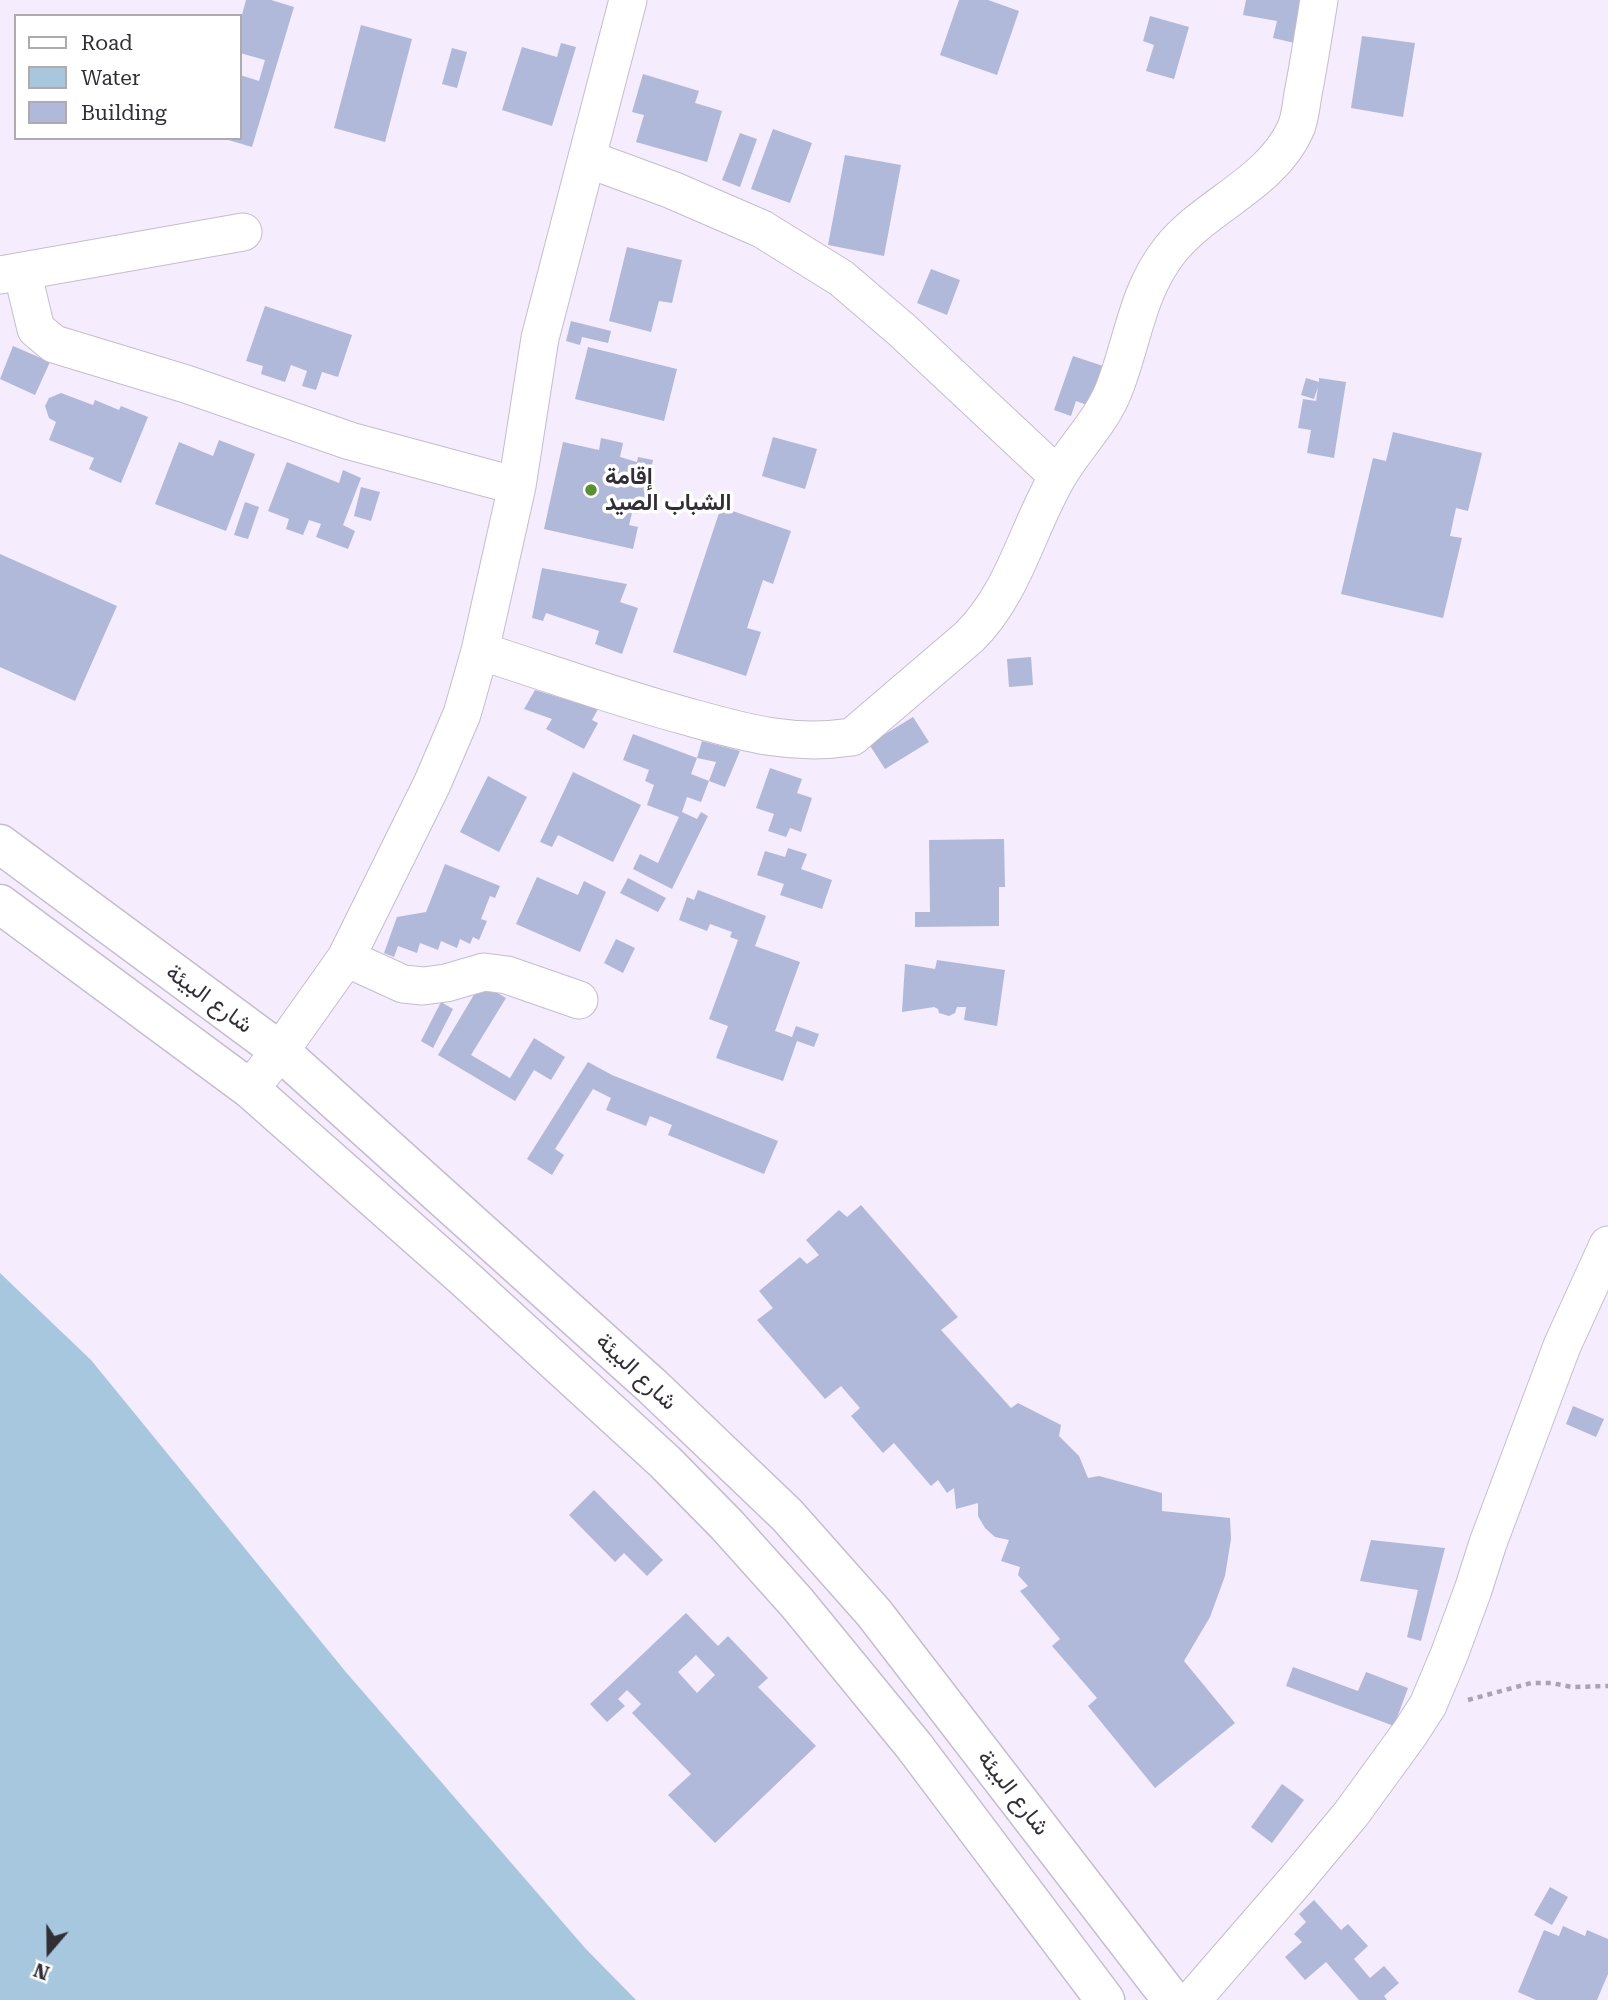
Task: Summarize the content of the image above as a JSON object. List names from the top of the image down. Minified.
{"streets":{"main road":["شارع البيئة"]},"places":["إقامة الشباب الصيد"],"legend":["Road","Water","Building"],"north":"bottom"}
